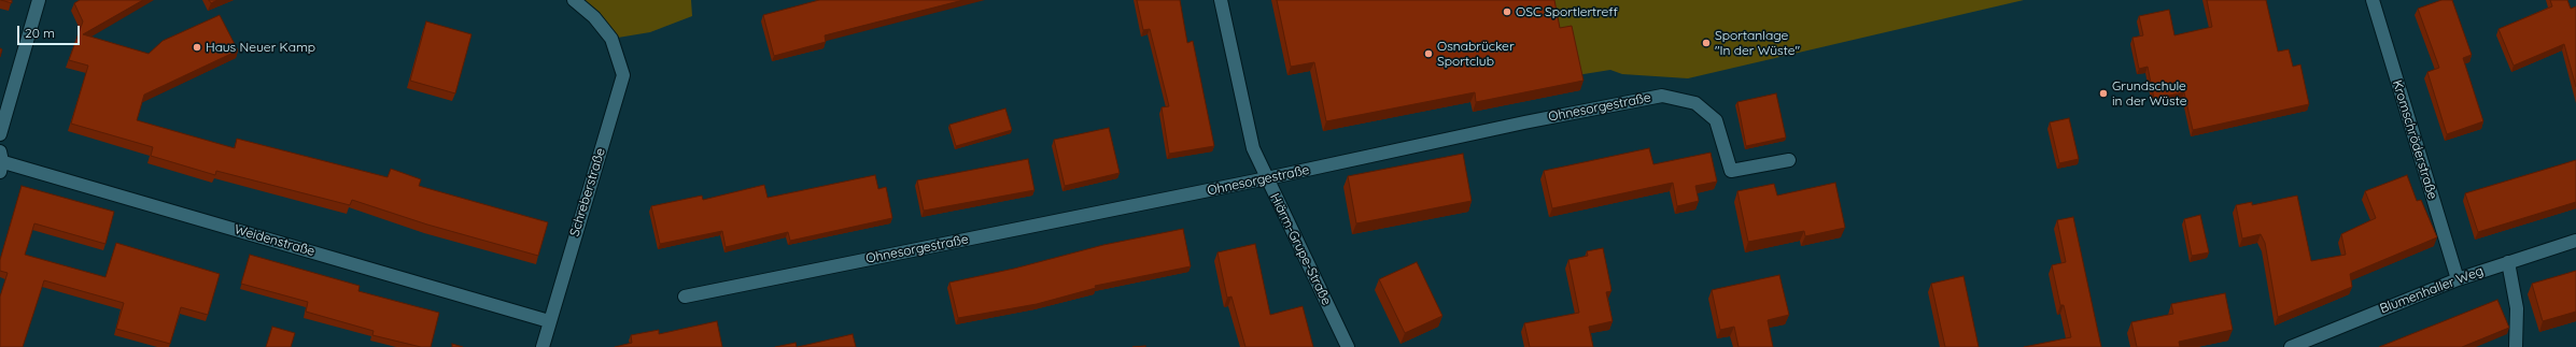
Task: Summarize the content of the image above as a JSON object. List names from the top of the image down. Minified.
{"streets":{"street":["Ohnesorgestraße","Kromschröderstraße","Schreberstraße","Weidenstraße","Hiärm-Grupe-Straße","Blumenhaller Weg"]},"crossings":[["Ohnesorgestraße","Hiärm-Grupe-Straße"],["Kromschröderstraße","Blumenhaller Weg"],["Schreberstraße","Weidenstraße"]],"places":["OSC Sportlertreff","Sportanlage \"In der Wüste\"","Haus Neuer Kamp","Osnabrücker Sportclub","Grundschule in der Wüste"],"scale_bar":"20 m"}
